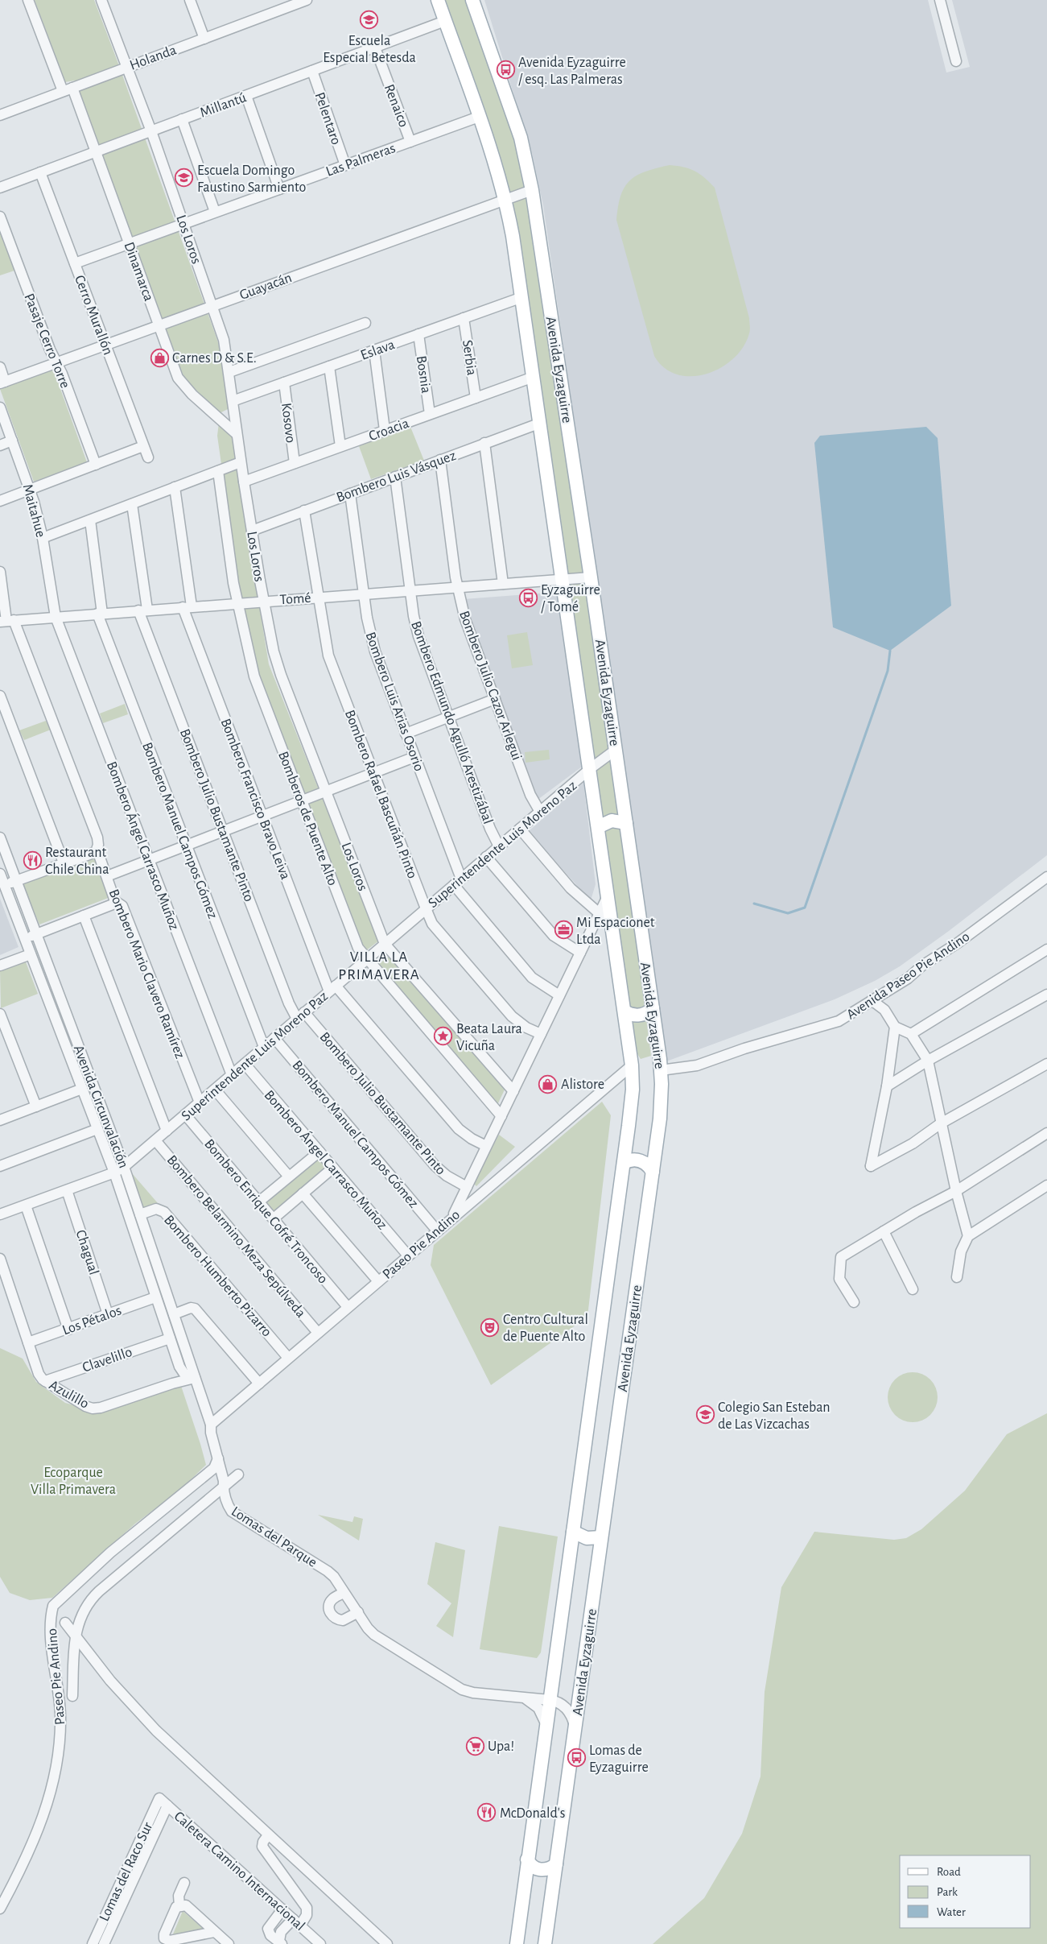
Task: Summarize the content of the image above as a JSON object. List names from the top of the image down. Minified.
{"streets":{"main road":["Avenida Eyzaguirre"],"street":["Holanda","Millantú","Renaico","Pelentaro","Las Palmeras","Los Loros","Dinamarca","Guayacán","Cerro Murallón","Pasaje Cerro Torre","Eslava","Serbia","Bosnia","Kosovo","Croacia","Bombero Luis Vásquez","Maitahue","Tomé","Bombero Julio Cazor Arlegui","Bombero Luis Arias Osorio","Bombero Edmundo Agulló Arestizábal","Bombero Rafael Bascuñán Pinto","Bombero Francisco Bravo Leiva","Bombero Julio Bustamante Pinto","Bomberos de Puente Alto","Bombero Manuel Campos Gómez","Superintendente Luis Moreno Paz","Bombero Ángel Carrasco Muñoz","Bombero Mario Clavero Ramírez","Avenida Paseo Pie Andino","Avenida Circunvalación","Bombero Enrique Cofré Troncoso","Bombero Belarmino Meza Sepúlveda","Paseo Pie Andino","Chagual","Bombero Humberto Pizarro","Los Pétalos","Clavelillo","Azulillo","Lomas del Parque","Caletera Camino Internacional","Lomas del Raco Sur"]},"crossings":[["Holanda","Los Loros"],["Holanda","Dinamarca"],["Millantú","Renaico"],["Millantú","Pelentaro"],["Millantú","Los Loros"],["Millantú","Dinamarca"],["Millantú","Cerro Murallón"],["Millantú","Avenida Eyzaguirre"],["Renaico","Las Palmeras"],["Pelentaro","Las Palmeras"],["Las Palmeras","Los Loros"],["Las Palmeras","Dinamarca"],["Las Palmeras","Cerro Murallón"],["Las Palmeras","Avenida Eyzaguirre"],["Los Loros","Dinamarca"],["Los Loros","Guayacán"],["Los Loros","Eslava"],["Los Loros","Croacia"],["Los Loros","Bombero Luis Vásquez"],["Los Loros","Tomé"],["Los Loros","Superintendente Luis Moreno Paz"],["Dinamarca","Guayacán"],["Guayacán","Cerro Murallón"],["Guayacán","Pasaje Cerro Torre"],["Guayacán","Avenida Eyzaguirre"],["Eslava","Serbia"],["Eslava","Avenida Eyzaguirre"],["Eslava","Bosnia"],["Eslava","Kosovo"],["Serbia","Croacia"],["Avenida Eyzaguirre","Croacia"],["Avenida Eyzaguirre","Bombero Luis Vásquez"],["Avenida Eyzaguirre","Tomé"],["Avenida Eyzaguirre","Superintendente Luis Moreno Paz"],["Avenida Eyzaguirre","Avenida Paseo Pie Andino"],["Avenida Eyzaguirre","Paseo Pie Andino"],["Avenida Eyzaguirre","Lomas del Parque"],["Bosnia","Croacia"],["Kosovo","Croacia"],["Bombero Luis Vásquez","Bombero Julio Cazor Arlegui"],["Bombero Luis Vásquez","Bombero Luis Arias Osorio"],["Bombero Luis Vásquez","Bombero Edmundo Agulló Arestizábal"],["Bombero Luis Vásquez","Bombero Rafael Bascuñán Pinto"],["Maitahue","Tomé"],["Maitahue","Bombero Ángel Carrasco Muñoz"],["Tomé","Bombero Julio Cazor Arlegui"],["Tomé","Bombero Luis Arias Osorio"],["Tomé","Bombero Edmundo Agulló Arestizábal"],["Tomé","Bombero Rafael Bascuñán Pinto"],["Tomé","Bombero Francisco Bravo Leiva"],["Tomé","Bombero Julio Bustamante Pinto"],["Tomé","Bomberos de Puente Alto"],["Tomé","Bombero Manuel Campos Gómez"],["Tomé","Bombero Ángel Carrasco Muñoz"],["Tomé","Bombero Mario Clavero Ramírez"],["Bombero Julio Cazor Arlegui","Superintendente Luis Moreno Paz"],["Bombero Luis Arias Osorio","Superintendente Luis Moreno Paz"],["Bombero Edmundo Agulló Arestizábal","Superintendente Luis Moreno Paz"],["Bombero Rafael Bascuñán Pinto","Superintendente Luis Moreno Paz"],["Bombero Francisco Bravo Leiva","Superintendente Luis Moreno Paz"],["Bombero Julio Bustamante Pinto","Superintendente Luis Moreno Paz"],["Bomberos de Puente Alto","Superintendente Luis Moreno Paz"],["Bombero Manuel Campos Gómez","Superintendente Luis Moreno Paz"],["Bombero Manuel Campos Gómez","Paseo Pie Andino"],["Superintendente Luis Moreno Paz","Bombero Ángel Carrasco Muñoz"],["Superintendente Luis Moreno Paz","Bombero Mario Clavero Ramírez"],["Superintendente Luis Moreno Paz","Avenida Circunvalación"],["Superintendente Luis Moreno Paz","Bombero Enrique Cofré Troncoso"],["Superintendente Luis Moreno Paz","Bombero Belarmino Meza Sepúlveda"],["Superintendente Luis Moreno Paz","Chagual"],["Bombero Ángel Carrasco Muñoz","Paseo Pie Andino"],["Avenida Circunvalación","Paseo Pie Andino"],["Avenida Circunvalación","Bombero Humberto Pizarro"],["Avenida Circunvalación","Los Pétalos"],["Avenida Circunvalación","Clavelillo"],["Avenida Circunvalación","Azulillo"],["Avenida Circunvalación","Lomas del Parque"],["Bombero Enrique Cofré Troncoso","Paseo Pie Andino"],["Bombero Belarmino Meza Sepúlveda","Paseo Pie Andino"],["Paseo Pie Andino","Bombero Humberto Pizarro"],["Paseo Pie Andino","Lomas del Parque"],["Chagual","Los Pétalos"],["Los Pétalos","Azulillo"],["Clavelillo","Azulillo"],["Caletera Camino Internacional","Lomas del Raco Sur"]],"districts":["VILLA LA PRIMAVERA"],"parks":["Ecoparque Villa Primavera"],"places":{"school or university":["Escuela Especial Betesda","Escuela Domingo Faustino Sarmiento","Colegio San Esteban de Las Vizcachas"],"bus stop":["Avenida Eyzaguirre / esq. Las Palmeras","Eyzaguirre / Tomé","Lomas de Eyzaguirre"],"shop":["Carnes D & S.E.","Alistore"],"restaurant":["Restaurant Chile China","McDonald's"],"office":["Mi Espacionet Ltda"],"place":["Beata Laura Vicuña"],"theatre":["Centro Cultural de Puente Alto"],"supermarket":["Upa!"]},"legend":["Road","Park","Water"]}
